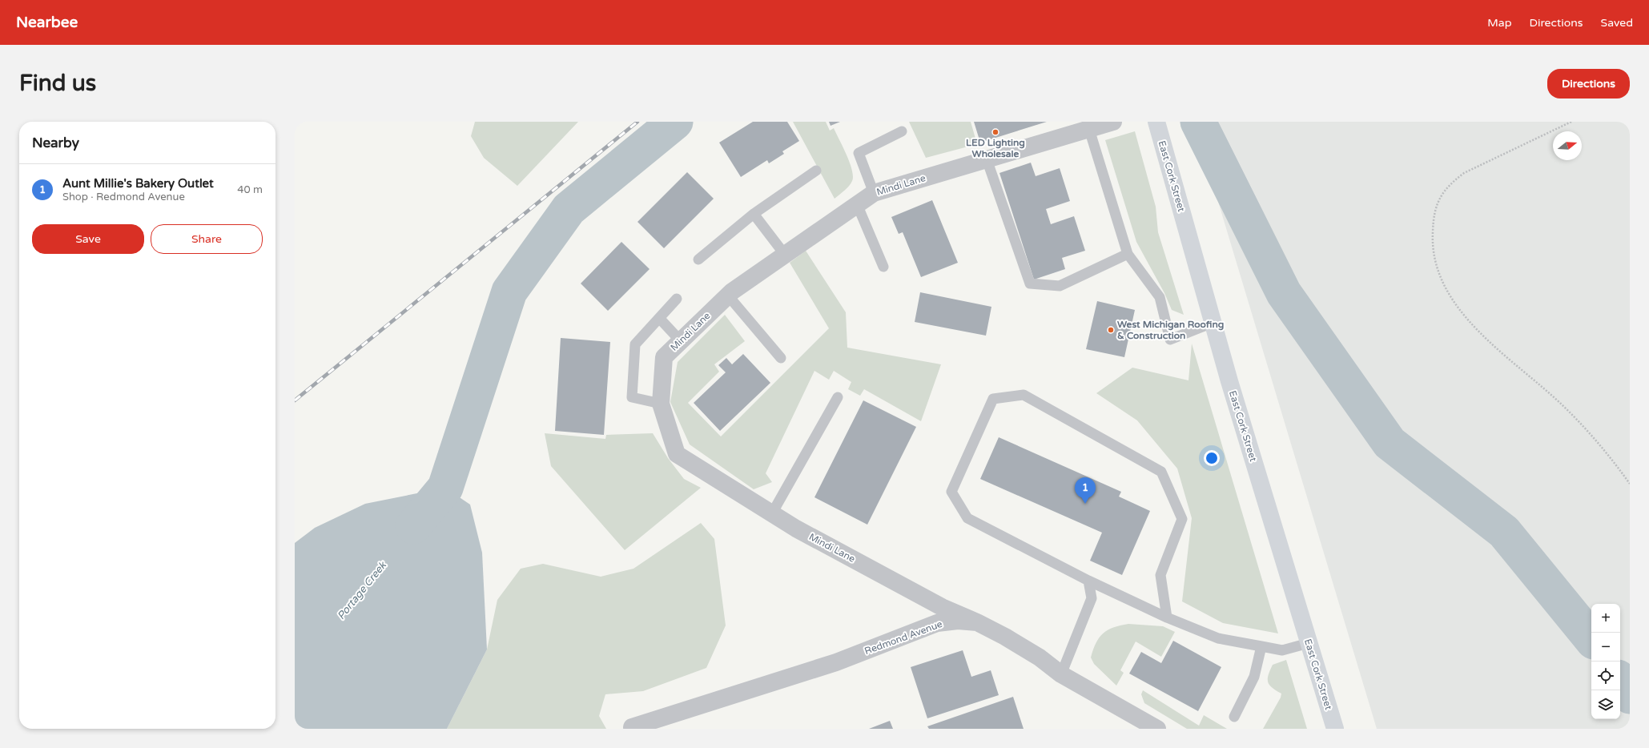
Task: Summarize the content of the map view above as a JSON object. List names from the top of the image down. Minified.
{"streets":{"street":["East Cork Street","Mindi Lane","Redmond Avenue"]},"crossings":[["Mindi Lane","Redmond Avenue"]],"water":["Portage Creek"],"places":["LED Lighting Wholesale","West Michigan Roofing & Construction"],"north":"right","page":{"header":"Nearbee","nav":["Map","Directions","Saved"],"buttons":["Directions",["Save","Share"]],"title":"Find us","heading":"Nearby","list":[{"mark":"1","name":"Aunt Millie's Bakery Outlet","note":"Shop · Redmond Avenue","value":"40 m"}],"pins":"1","map_buttons":["+","−"]}}
